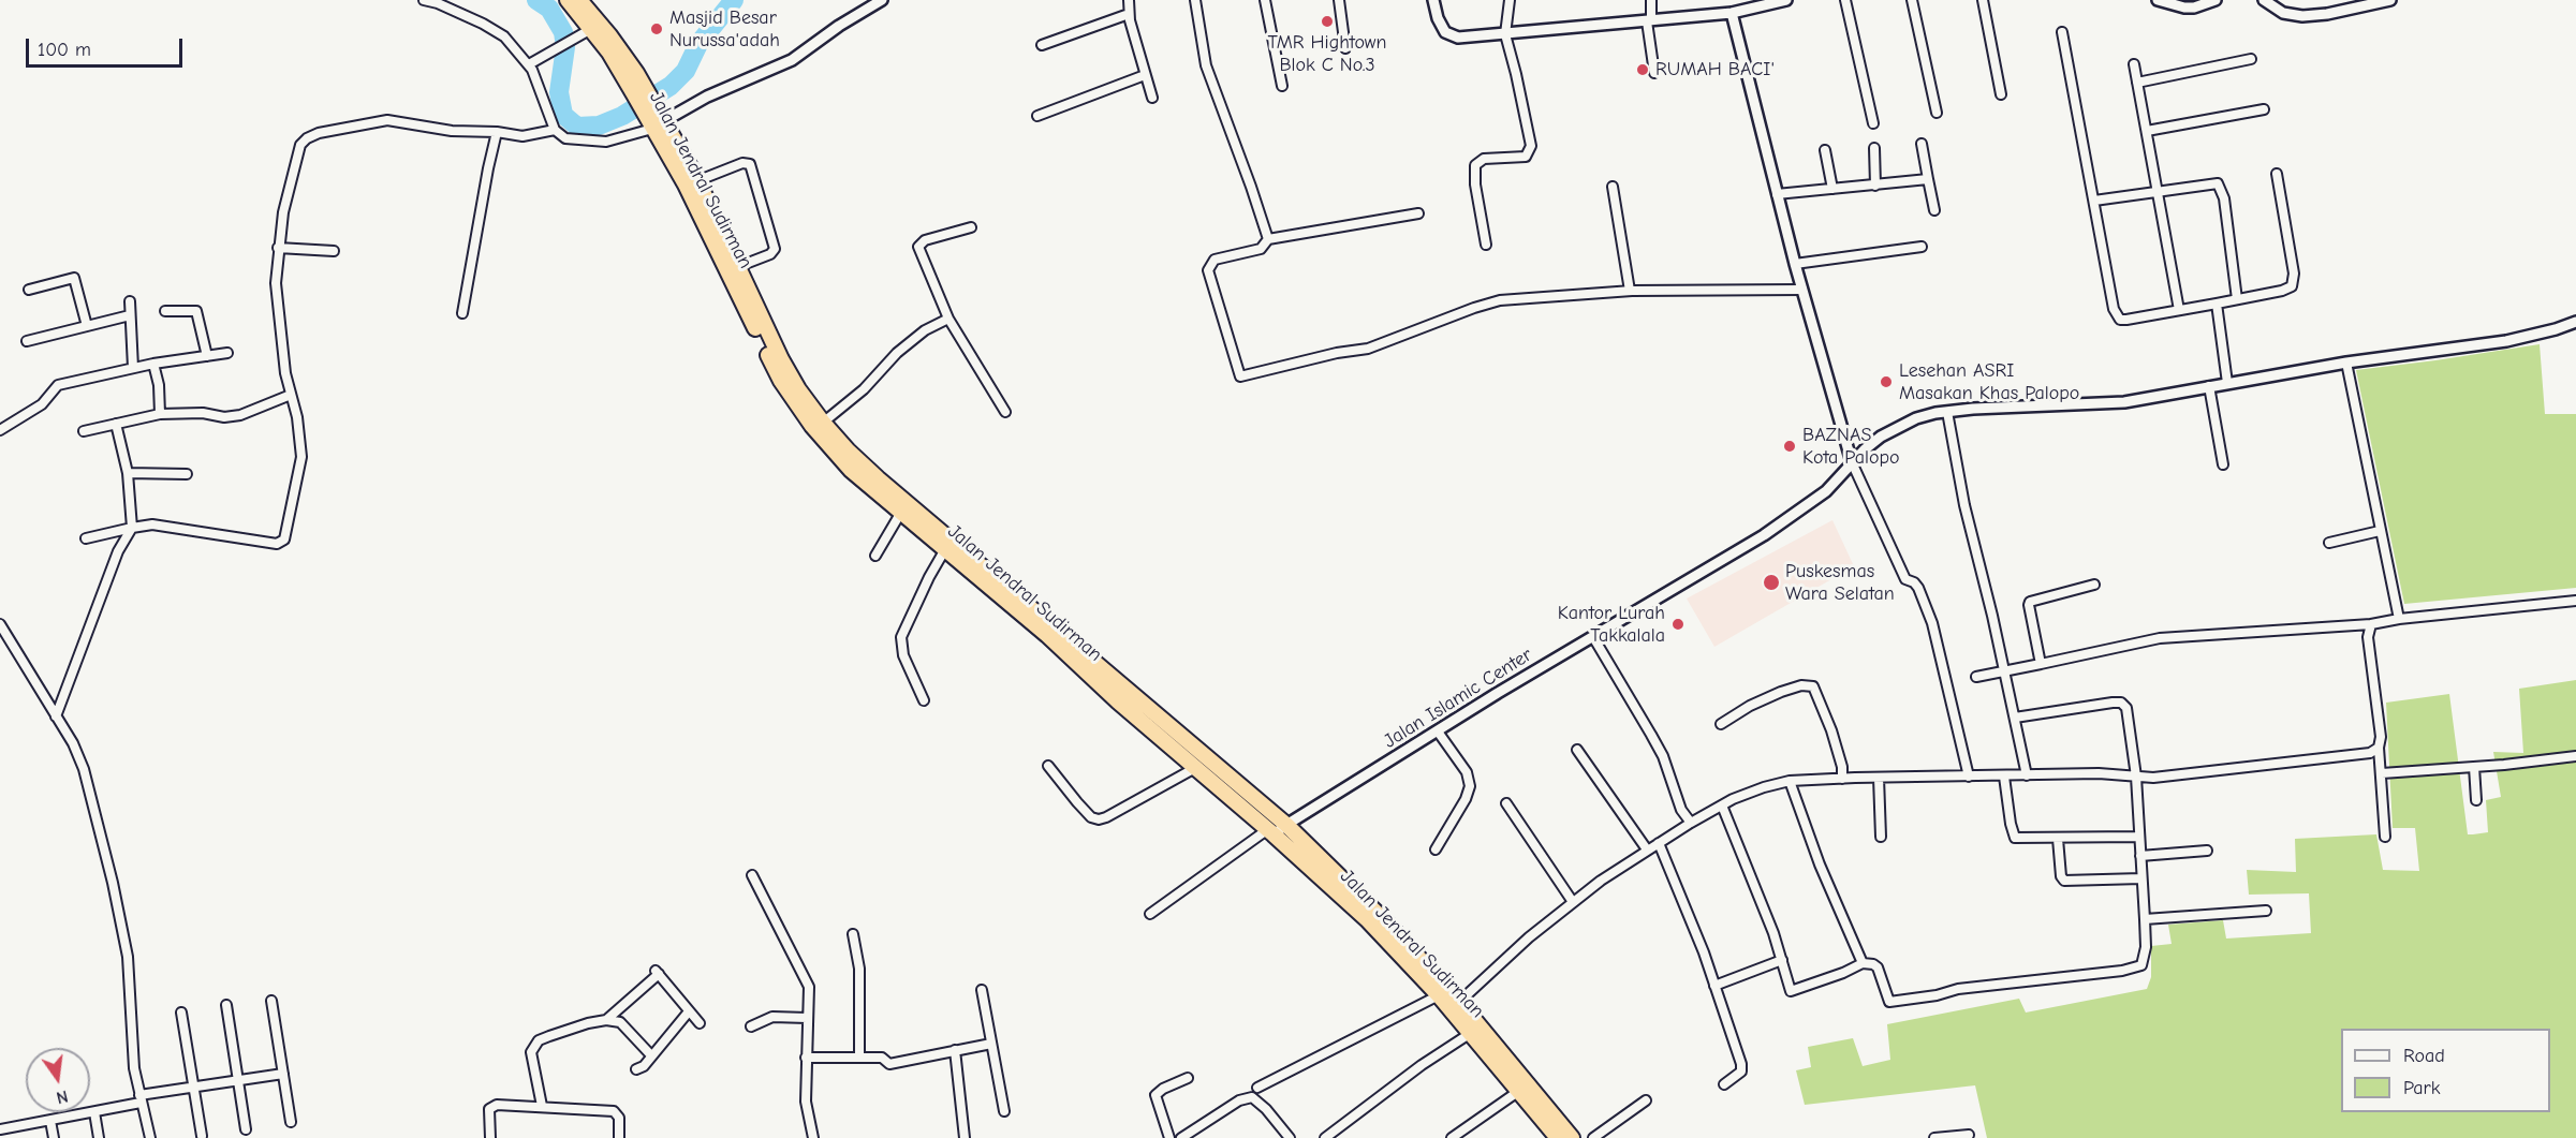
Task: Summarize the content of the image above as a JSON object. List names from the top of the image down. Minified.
{"streets":{"highway":["Jalan Jendral Sudirman"],"street":["Jalan Islamic Center"]},"crossings":[["Jalan Jendral Sudirman","Jalan Islamic Center"]],"places":["TMR Hightown Blok C No.3","Masjid Besar Nurussa'adah","RUMAH BACI'","Lesehan ASRI Masakan Khas Palopo","BAZNAS Kota Palopo","Puskesmas Wara Selatan","Kantor Lurah Takkalala"],"legend":["Road","Park"],"scale_bar":"100 m","north":"bottom"}
